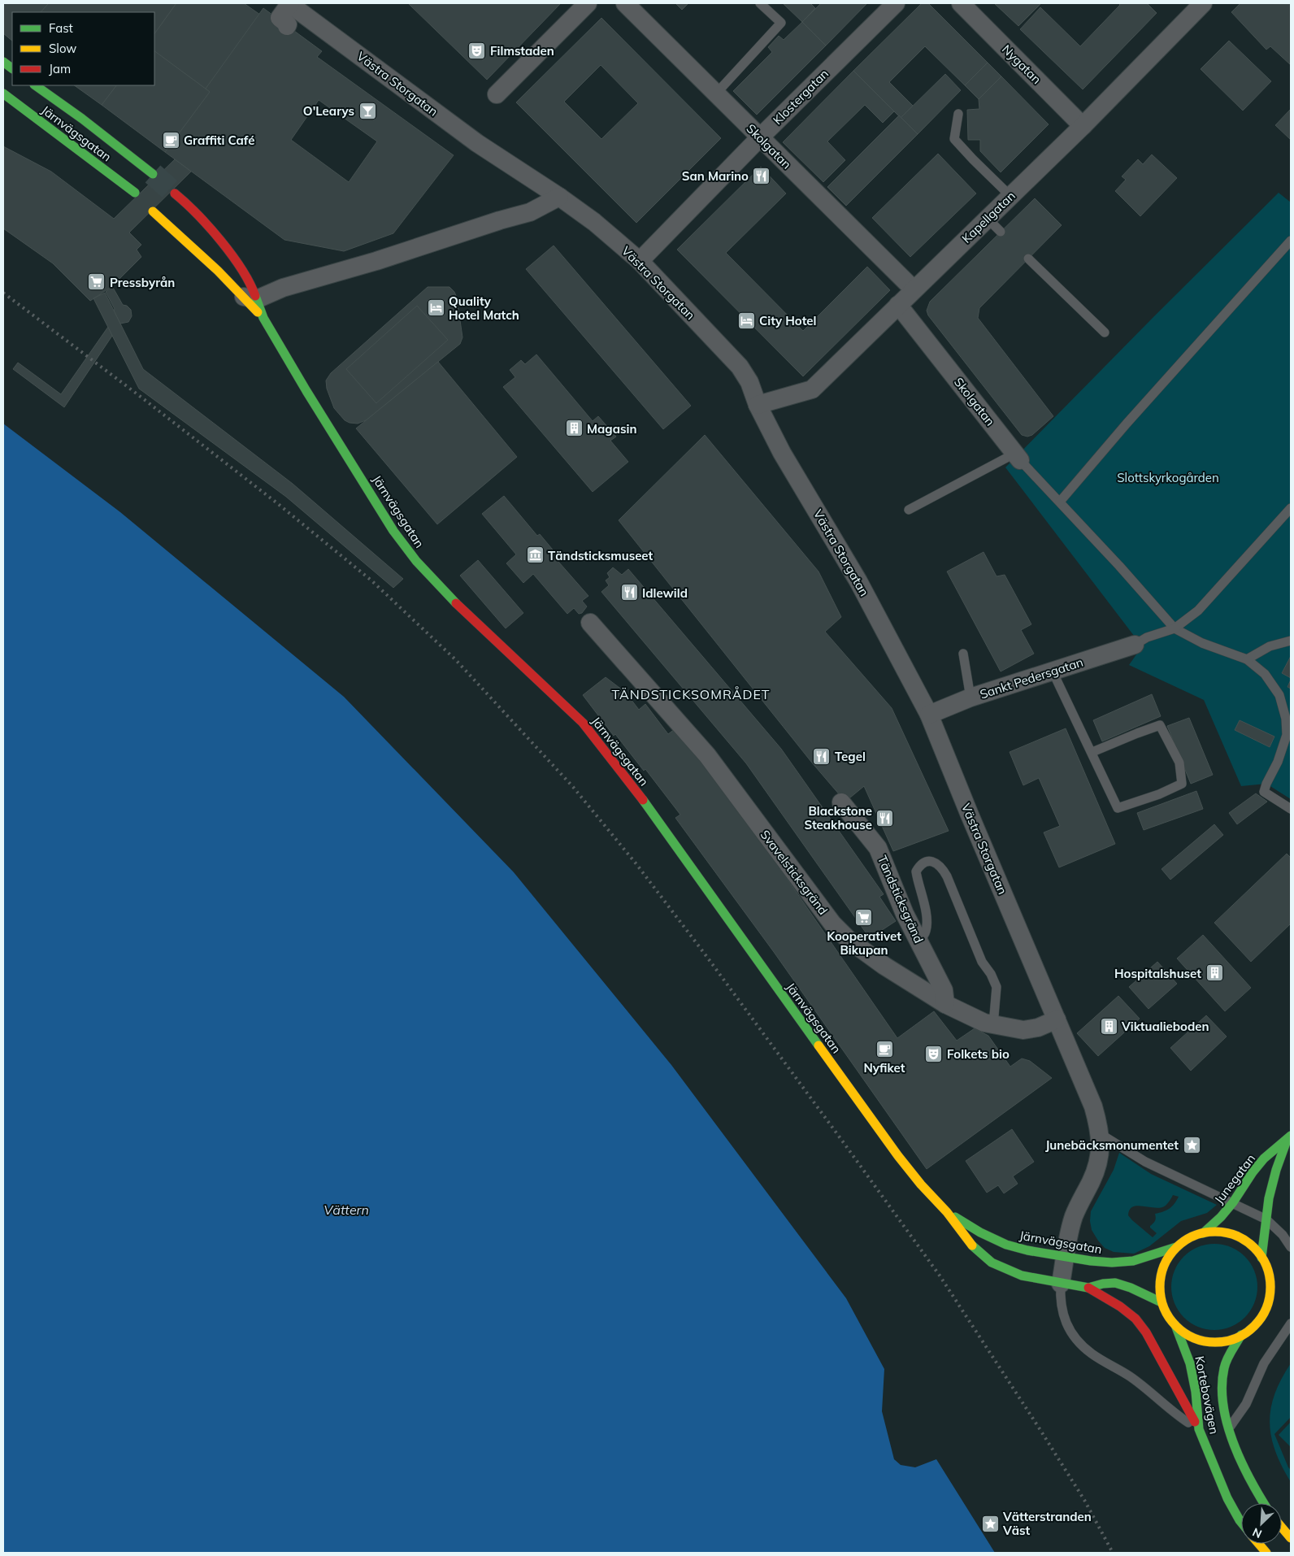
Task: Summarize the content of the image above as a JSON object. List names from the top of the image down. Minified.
{"streets":{"street":["Nygatan","Västra Storgatan","Klostergatan","Järnvägsgatan","Skolgatan","Kapellgatan","Sankt Pedersgatan","Svavelsticksgränd","Tändsticksgränd","Junegatan","Kortebovägen"]},"crossings":[["Nygatan","Kapellgatan"],["Västra Storgatan","Klostergatan"],["Västra Storgatan","Järnvägsgatan"],["Västra Storgatan","Kapellgatan"],["Västra Storgatan","Sankt Pedersgatan"],["Västra Storgatan","Svavelsticksgränd"],["Klostergatan","Skolgatan"],["Järnvägsgatan","Junegatan"],["Järnvägsgatan","Kortebovägen"],["Skolgatan","Kapellgatan"],["Svavelsticksgränd","Tändsticksgränd"],["Junegatan","Kortebovägen"]],"districts":["TÄNDSTICKSOMRÅDET"],"water":["Vättern"],"parks":["Slottskyrkogården"],"places":{"theatre":["Filmstaden","Folkets bio"],"bar":["O'Learys"],"cafe":["Graffiti Café","Nyfiket"],"restaurant":["San Marino","Idlewild","Tegel","Blackstone Steakhouse"],"supermarket":["Pressbyrån","Kooperativet Bikupan"],"hotel":["Quality Hotel Match","City Hotel"],"building":["Magasin","Hospitalshuset","Viktualieboden"],"museum":["Tändsticksmuseet"],"place":["Junebäcksmonumentet","Vätterstranden Väst"]},"legend":["Fast","Slow","Jam"],"north":"bottom left"}
